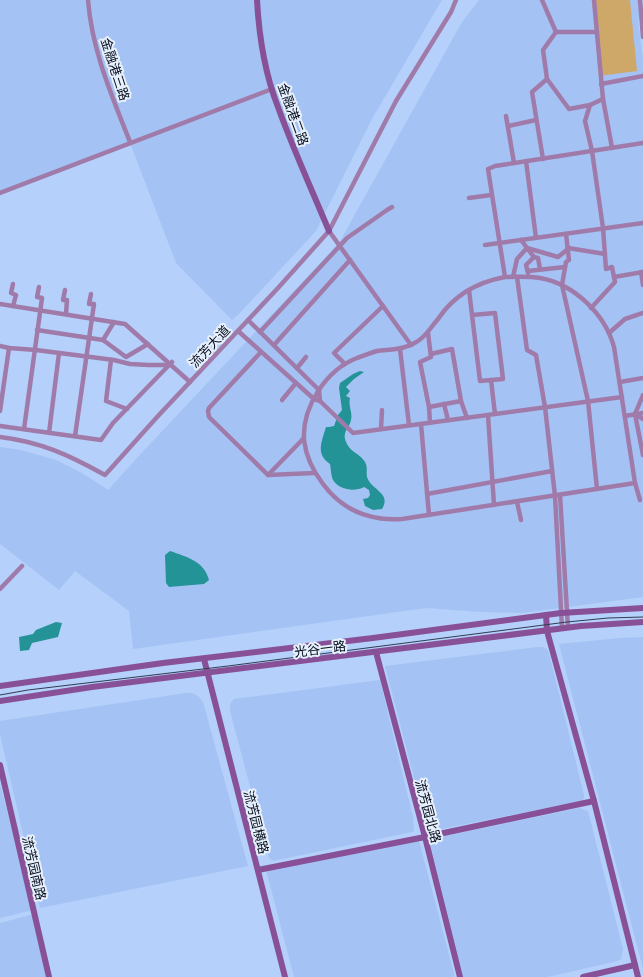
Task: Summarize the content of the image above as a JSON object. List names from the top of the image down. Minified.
{"streets":{"street":["金融港三路","金融港二路","流芳大道","光谷一路","流芳园北路","流芳园横路","流芳园南路"]},"crossings":[["金融港二路","流芳大道"],["光谷一路","流芳园北路"],["光谷一路","流芳园横路"]]}
